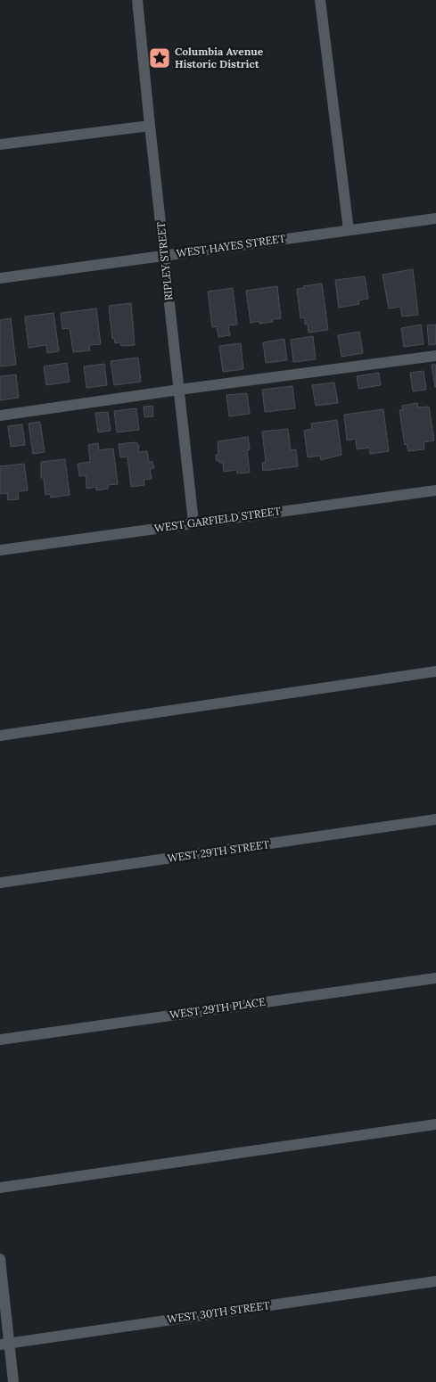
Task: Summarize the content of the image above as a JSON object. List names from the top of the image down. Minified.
{"streets":{"street":["WEST HAYES STREET","RIPLEY STREET","WEST GARFIELD STREET","WEST 29TH STREET","WEST 29TH PLACE","WEST 30TH STREET"]},"crossings":[["WEST HAYES STREET","RIPLEY STREET"],["RIPLEY STREET","WEST GARFIELD STREET"]],"places":{"place":["Columbia Avenue Historic District"]}}
